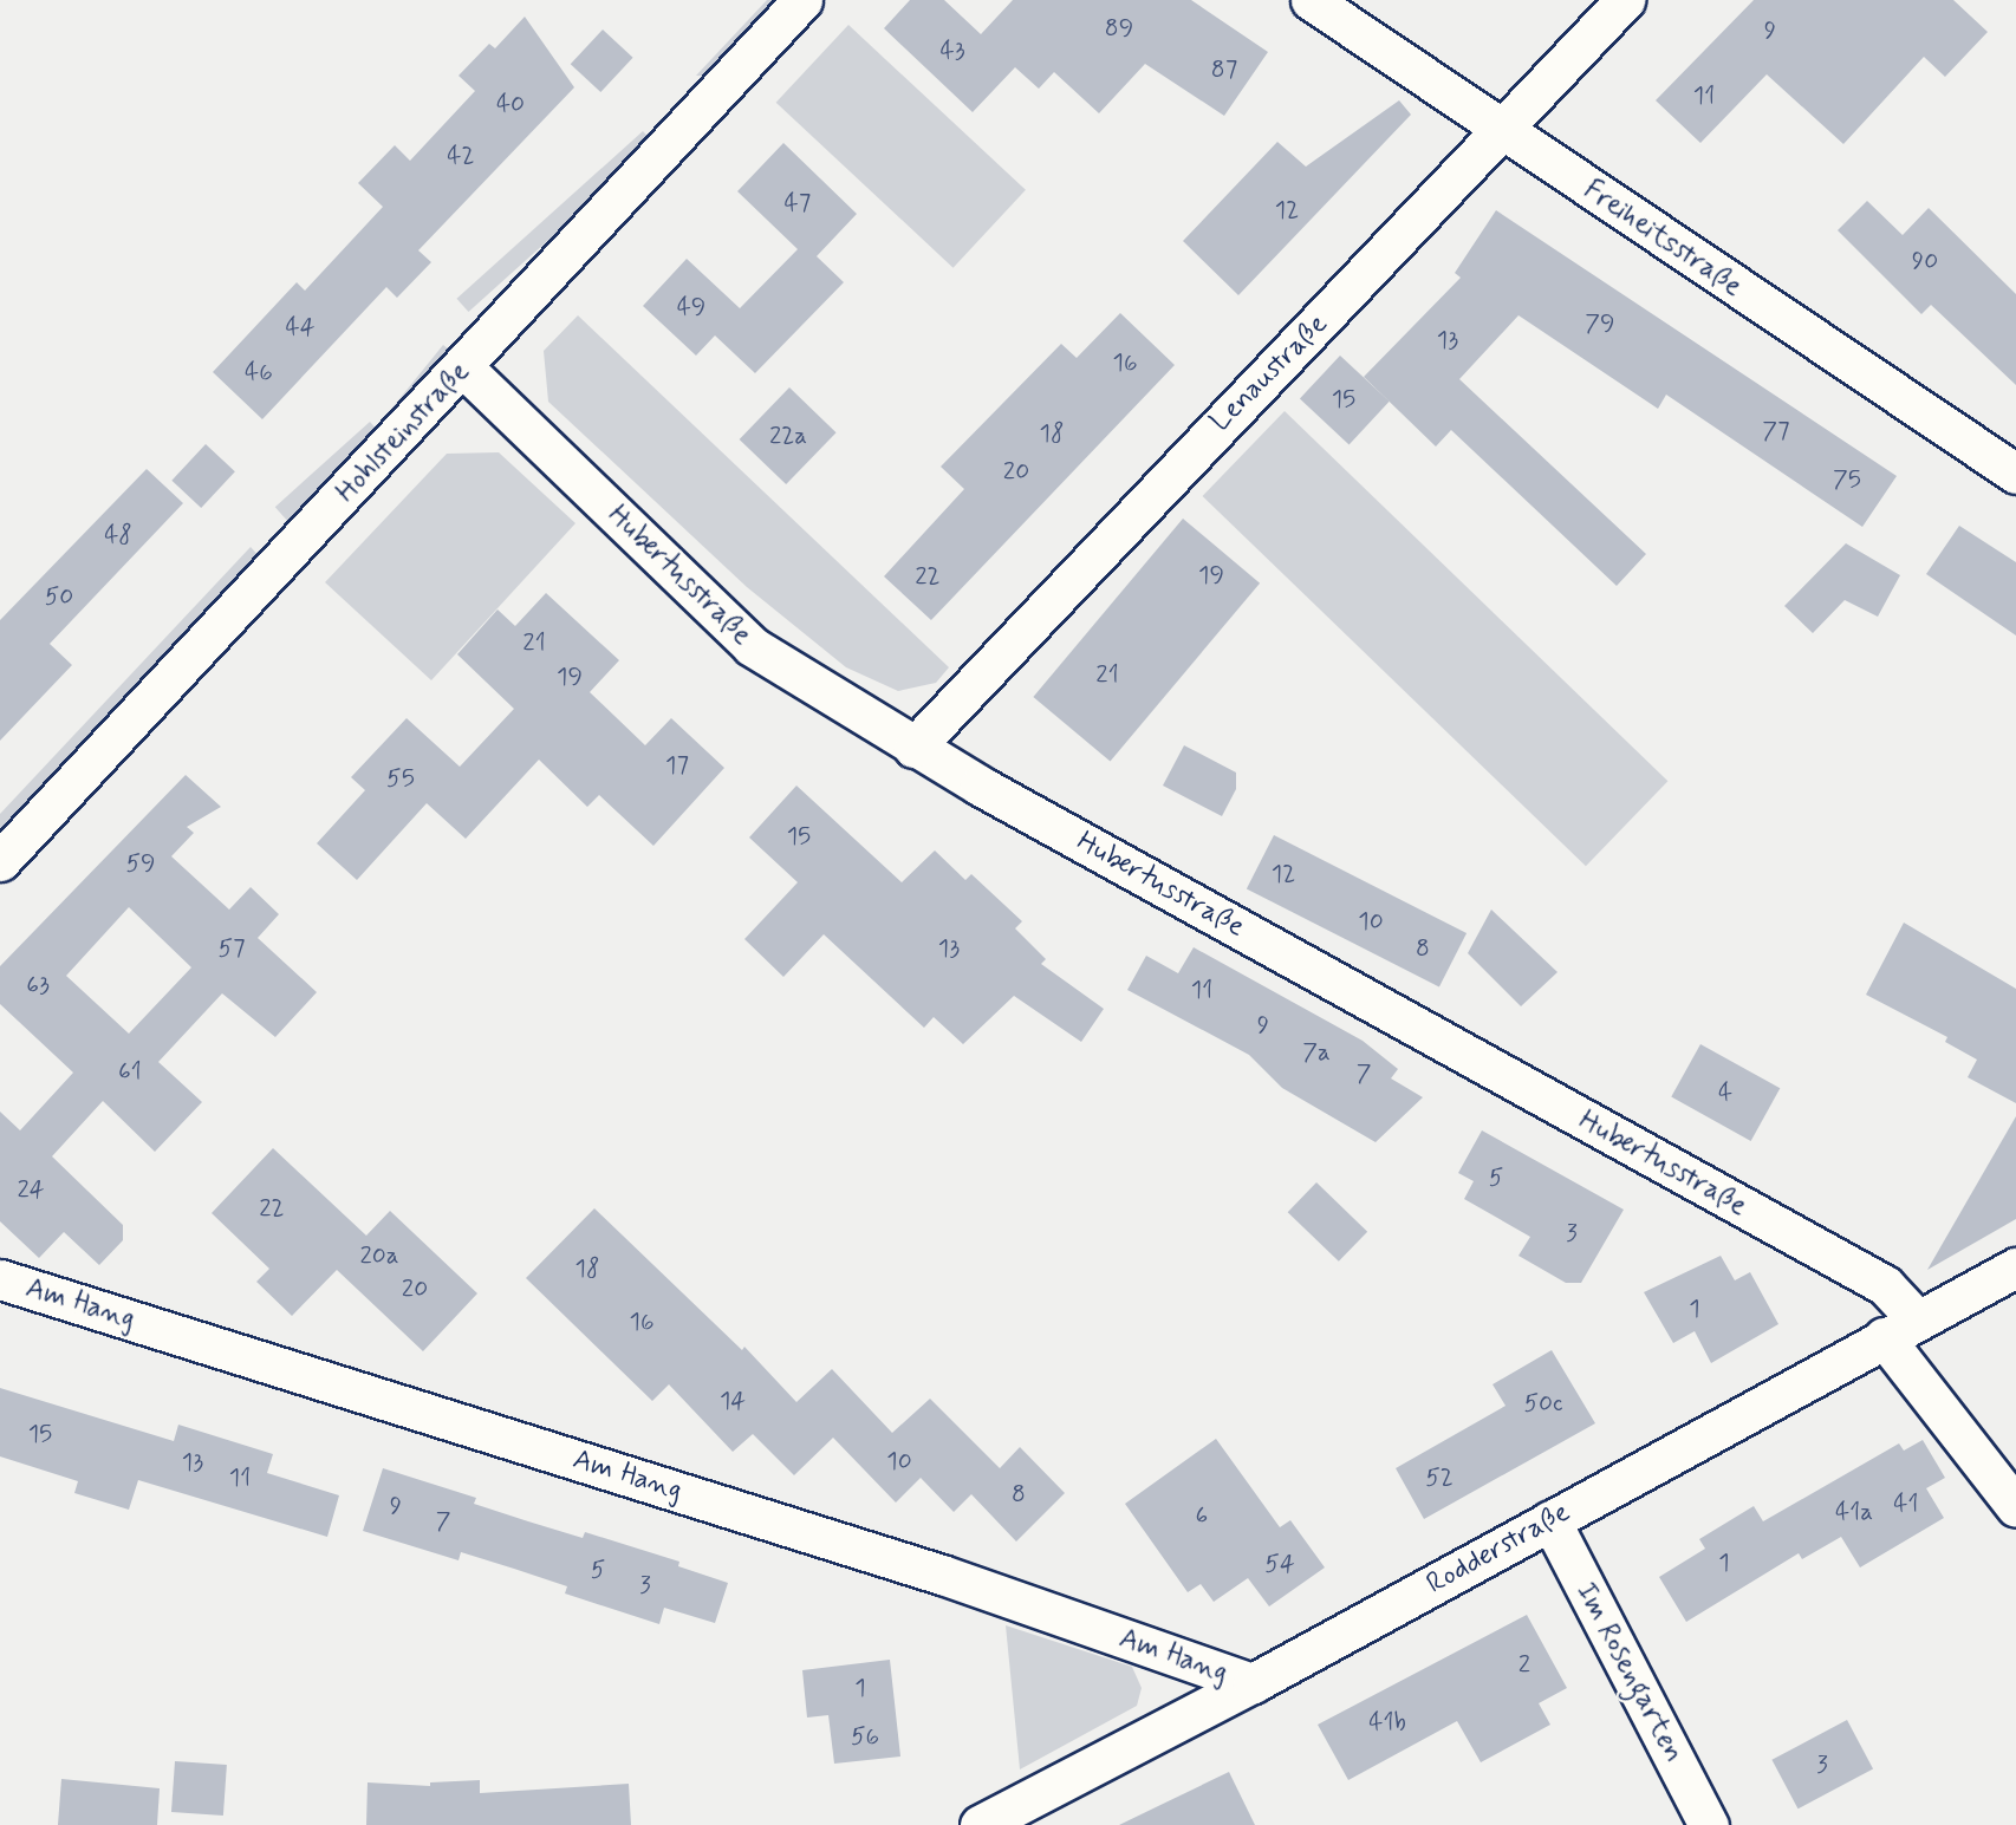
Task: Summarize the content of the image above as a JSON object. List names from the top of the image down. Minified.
{"streets":{"street":["Freiheitsstraße","Lenaustraße","Hohlsteinstraße","Hubertusstraße","Am Hang","Rodderstraße","Im Rosengarten"]},"crossings":[["Freiheitsstraße","Lenaustraße"],["Lenaustraße","Hubertusstraße"],["Hohlsteinstraße","Hubertusstraße"],["Hubertusstraße","Rodderstraße"],["Am Hang","Rodderstraße"],["Rodderstraße","Im Rosengarten"]],"house_numbers":["89","9","43","87","11","40","42","47","12","90","49","79","44","13","16","46","15","77","18","22a","20","75","48","19","22","50","21","21","19","17","55","15","59","12","10","57","13","8","63","11","9","7a","61","7","4","5","24","22","3","20a","18","20","1","16","14","50c","15","10","13","11","52","8","41","9","41a","6","7","1","54","5","3","2","1","41b","56","3"]}
